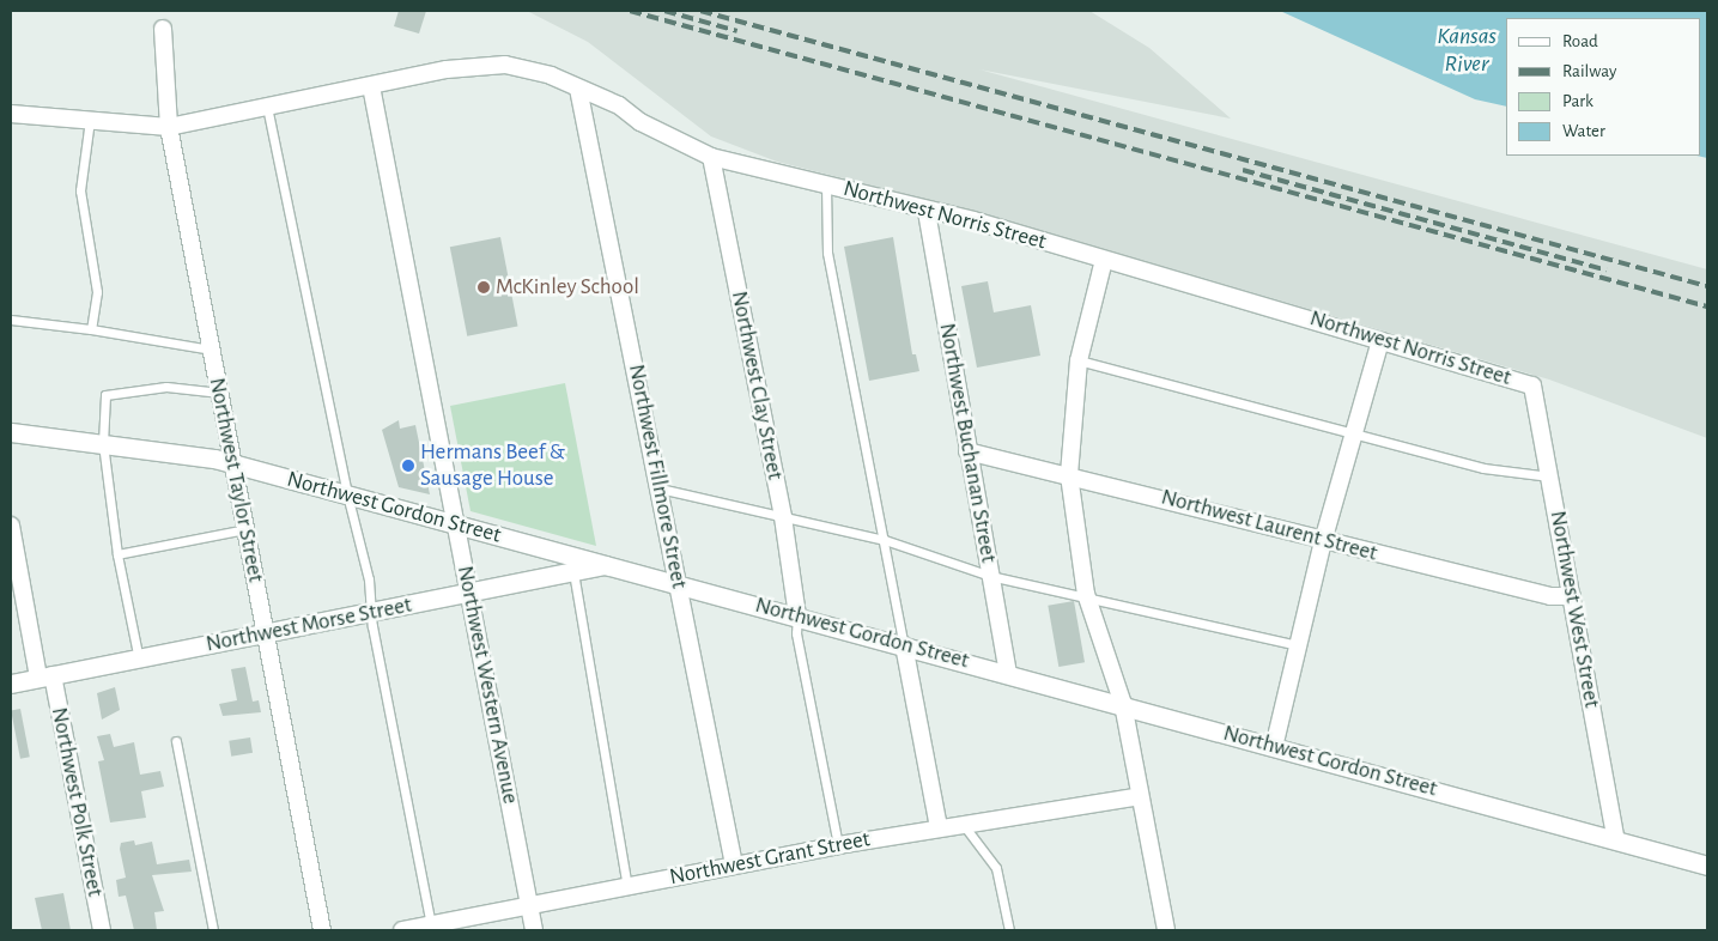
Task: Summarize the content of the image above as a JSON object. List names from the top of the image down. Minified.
{"streets":{"main road":["Northwest Gordon Street","Northwest Morse Street"],"street":["Northwest Norris Street","Northwest Clay Street","Northwest Buchanan Street","Northwest Fillmore Street","Northwest Taylor Street","Northwest Laurent Street","Northwest West Street","Northwest Western Avenue","Northwest Polk Street","Northwest Grant Street"]},"crossings":[["Northwest Norris Street","Northwest Clay Street"],["Northwest Norris Street","Northwest Buchanan Street"],["Northwest Norris Street","Northwest Fillmore Street"],["Northwest Norris Street","Northwest West Street"],["Northwest Norris Street","Northwest Western Avenue"],["Northwest Clay Street","Northwest Gordon Street"],["Northwest Buchanan Street","Northwest Gordon Street"],["Northwest Buchanan Street","Northwest Laurent Street"],["Northwest Fillmore Street","Northwest Gordon Street"],["Northwest Fillmore Street","Northwest Grant Street"],["Northwest Taylor Street","Northwest Gordon Street"],["Northwest Taylor Street","Northwest Morse Street"],["Northwest Gordon Street","Northwest West Street"],["Northwest Gordon Street","Northwest Morse Street"],["Northwest Gordon Street","Northwest Western Avenue"],["Northwest Laurent Street","Northwest West Street"],["Northwest Morse Street","Northwest Western Avenue"],["Northwest Morse Street","Northwest Polk Street"],["Northwest Western Avenue","Northwest Grant Street"]],"water":["Kansas River"],"places":["McKinley School","Hermans Beef & Sausage House"],"legend":["Road","Railway","Park","Water"]}
